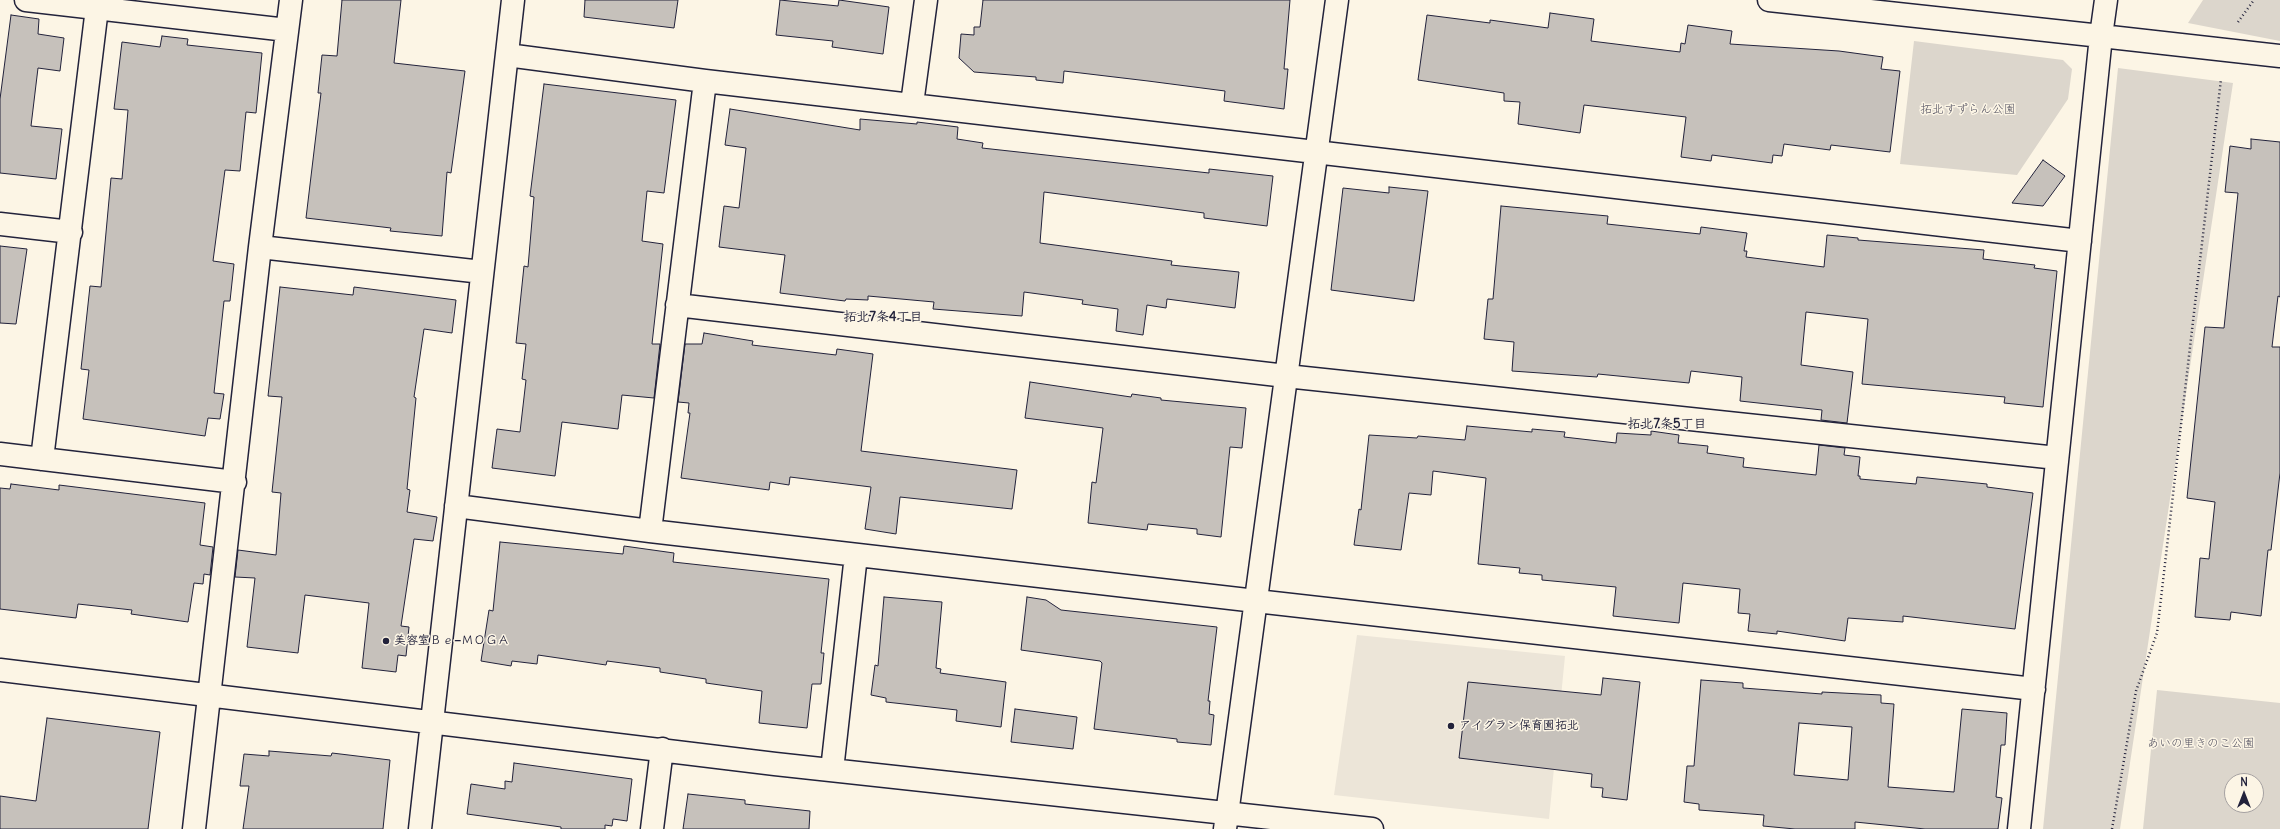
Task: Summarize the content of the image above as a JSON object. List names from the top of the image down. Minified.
{"districts":["拓北7条4丁目","拓北7条5丁目"],"parks":["拓北すずらん公園","あいの里きのこ公園"],"places":["美容室Ｂｅ−ＭＯＧＡ","アイグラン保育園拓北"],"north":"top"}
